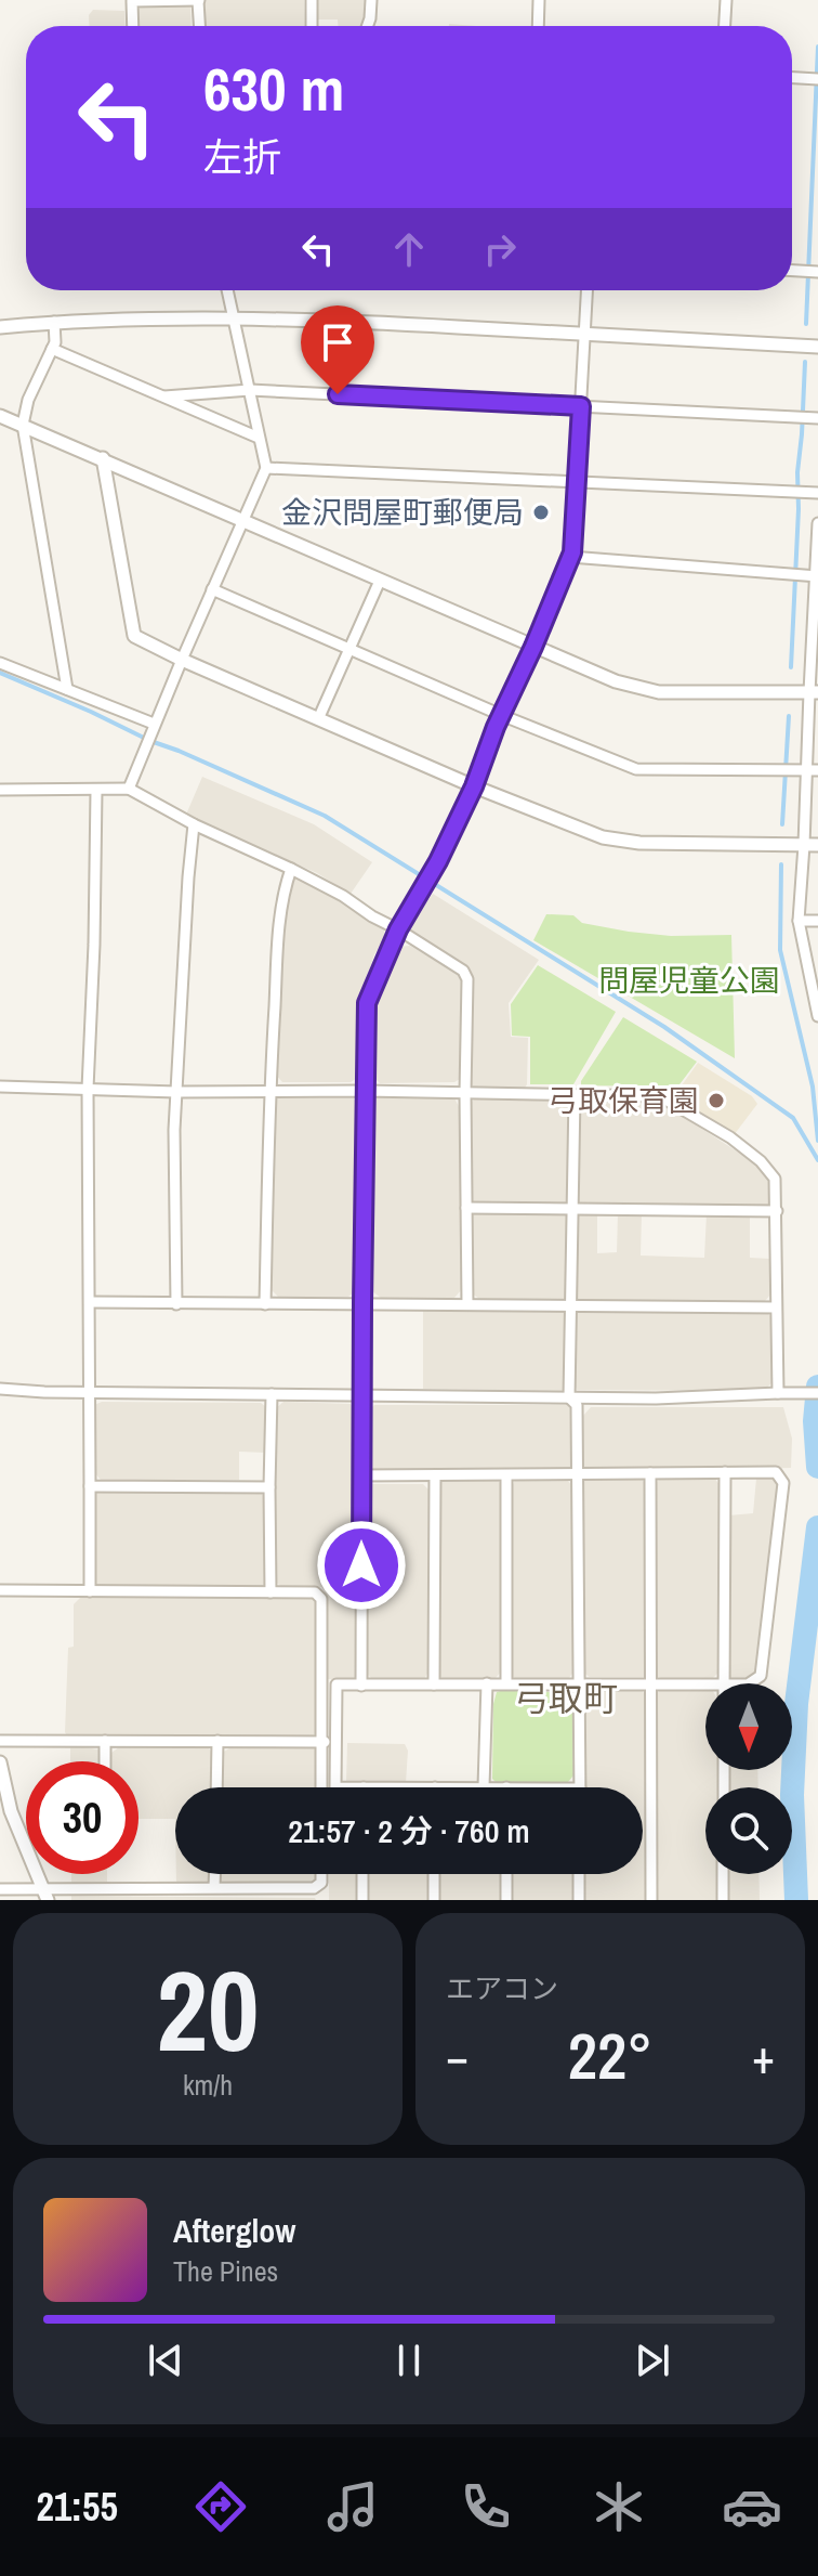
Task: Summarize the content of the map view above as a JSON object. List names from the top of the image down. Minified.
{"districts":["弓取町"],"parks":["問屋児童公園"],"places":["金沢問屋町郵便局","弓取保育園"],"north":"bottom","page":{"turn":["630 m","左折"],"limit":"30","trip":"21:57 · 2 分 · 760 m","tile":[["20","km/h"],"エアコン"],"heat":["−","22°","+"],"song":["Afterglow","The Pines"],"tabs":"21:55"}}
